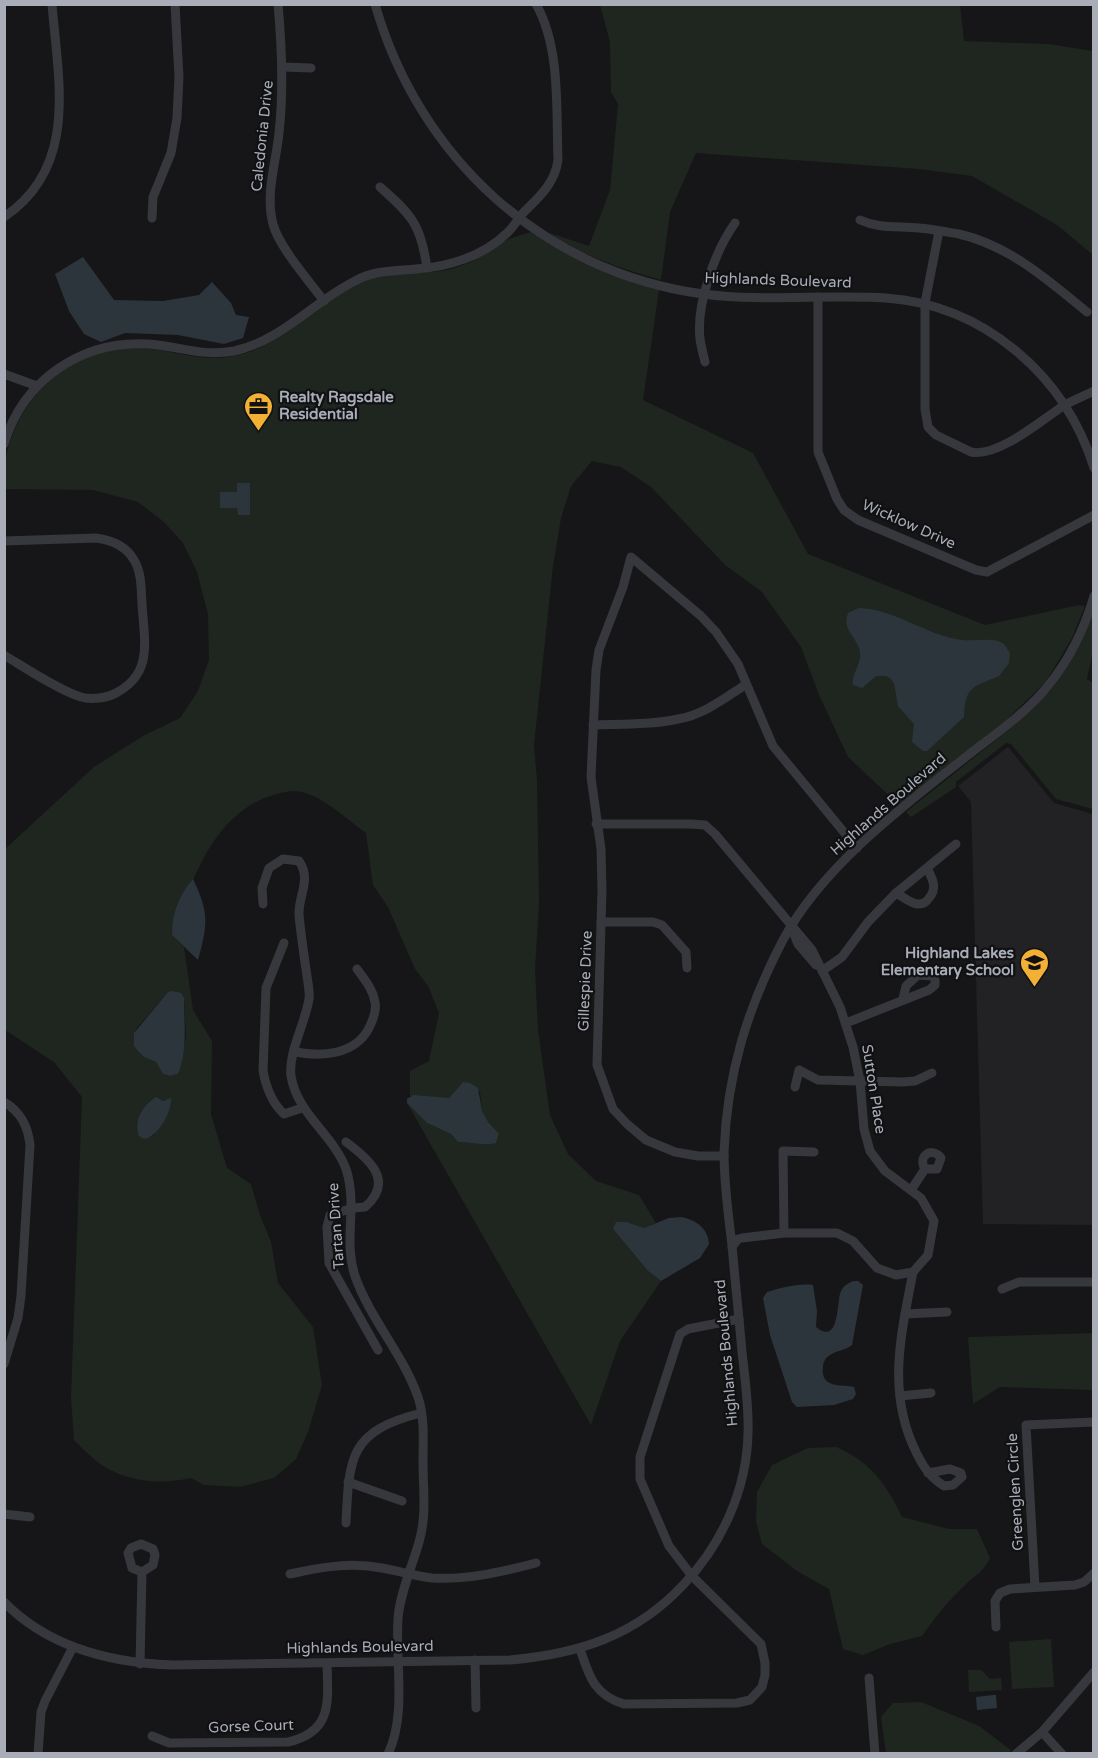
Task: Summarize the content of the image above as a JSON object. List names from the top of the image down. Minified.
{"streets":{"street":["Caledonia Drive","Highlands Boulevard","Wicklow Drive","Gillespie Drive","Sutton Place","Tartan Drive","Greenglen Circle","Gorse Court"]},"crossings":[["Highlands Boulevard","Wicklow Drive"],["Highlands Boulevard","Gillespie Drive"],["Highlands Boulevard","Sutton Place"],["Highlands Boulevard","Tartan Drive"],["Highlands Boulevard","Gorse Court"],["Gillespie Drive","Sutton Place"]],"places":{"office":["Realty Ragsdale Residential"],"school or university":["Highland Lakes Elementary School"]}}
